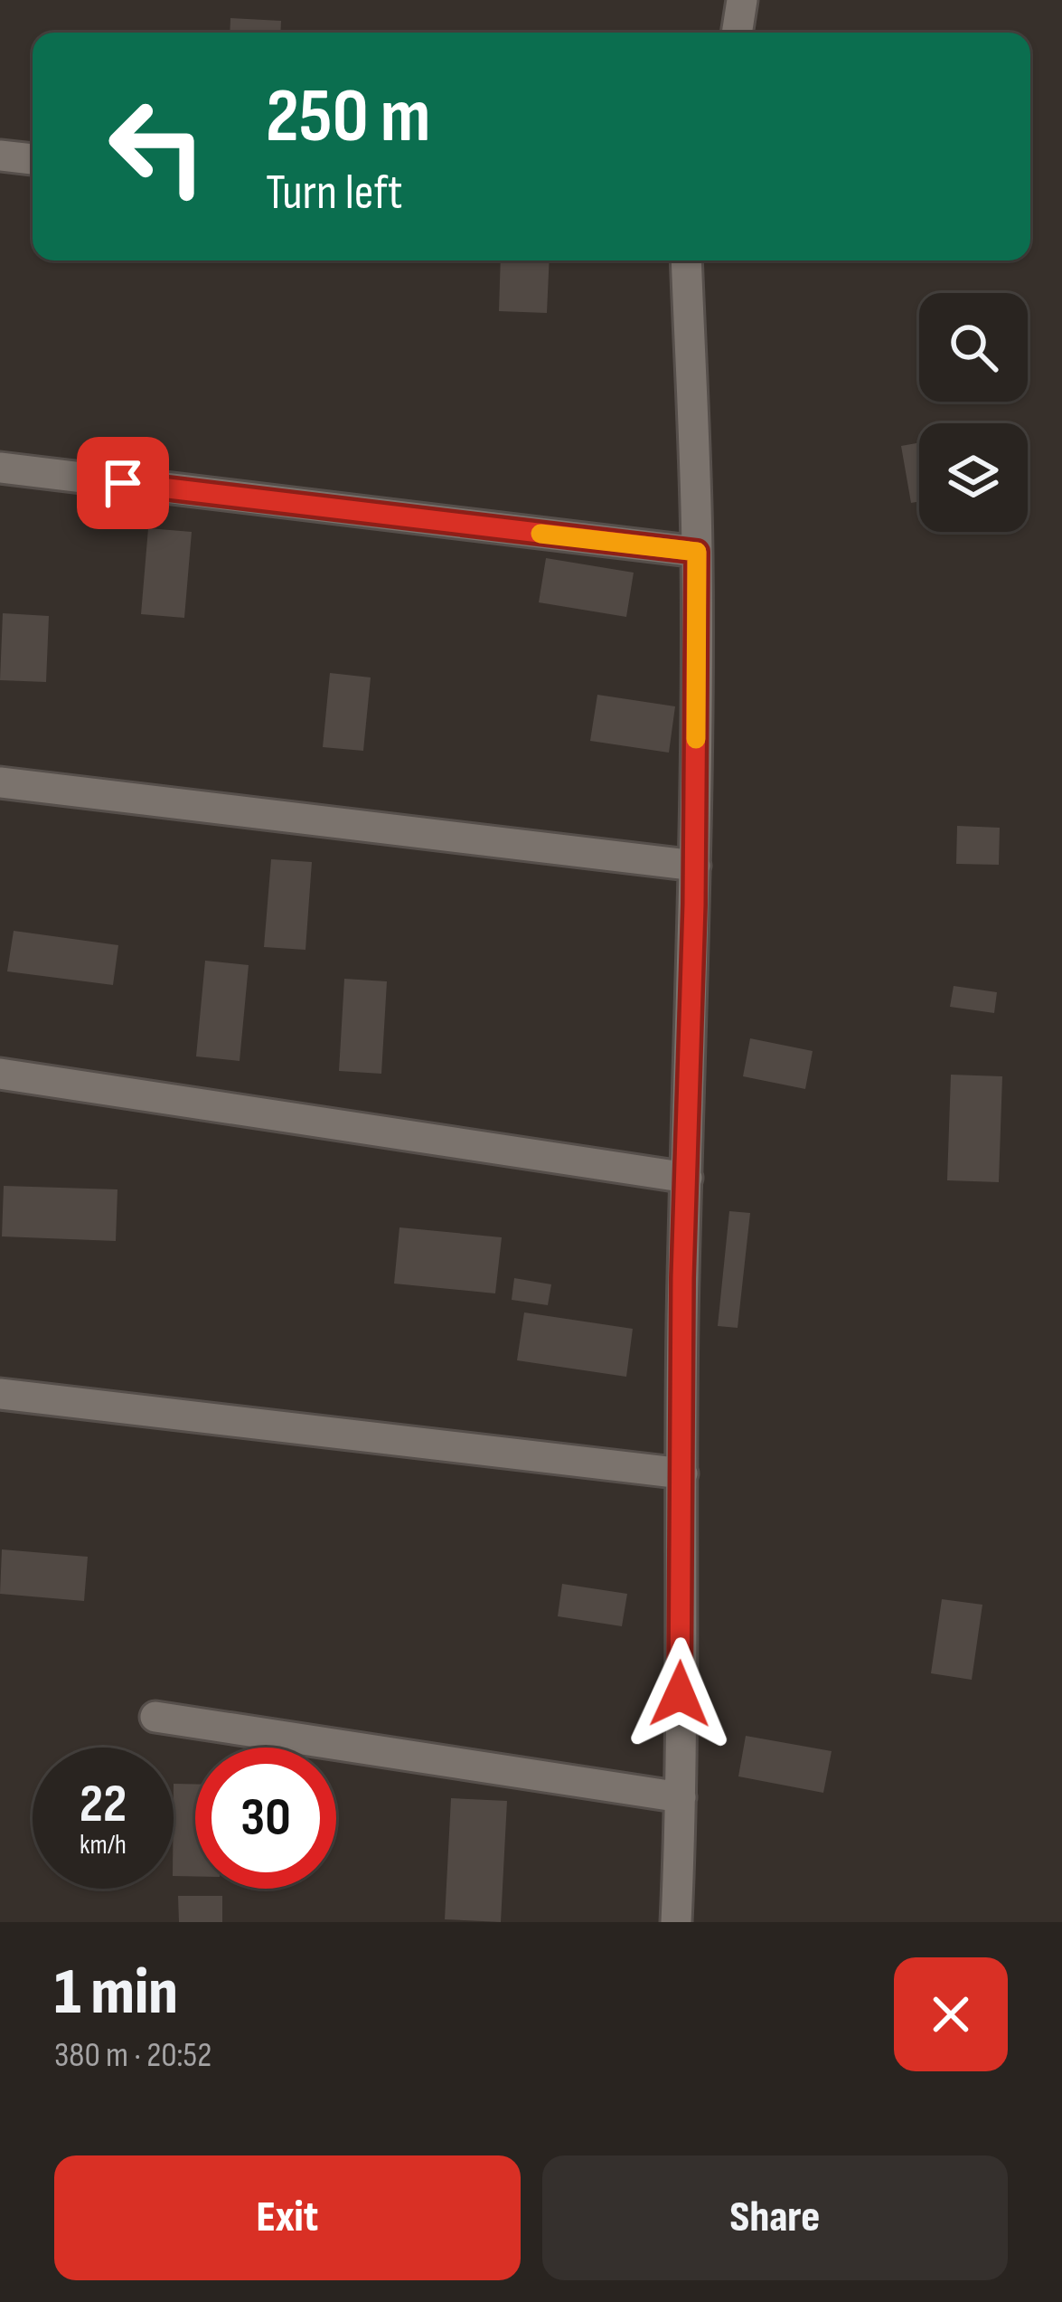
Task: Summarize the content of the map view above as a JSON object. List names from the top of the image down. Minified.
{"page":{"turn":["250 m","Turn left"],"speed":"22 km/h","limit":"30","heading":["1 min","380 m · 20:52"],"buttons":["Exit","Share"]}}
